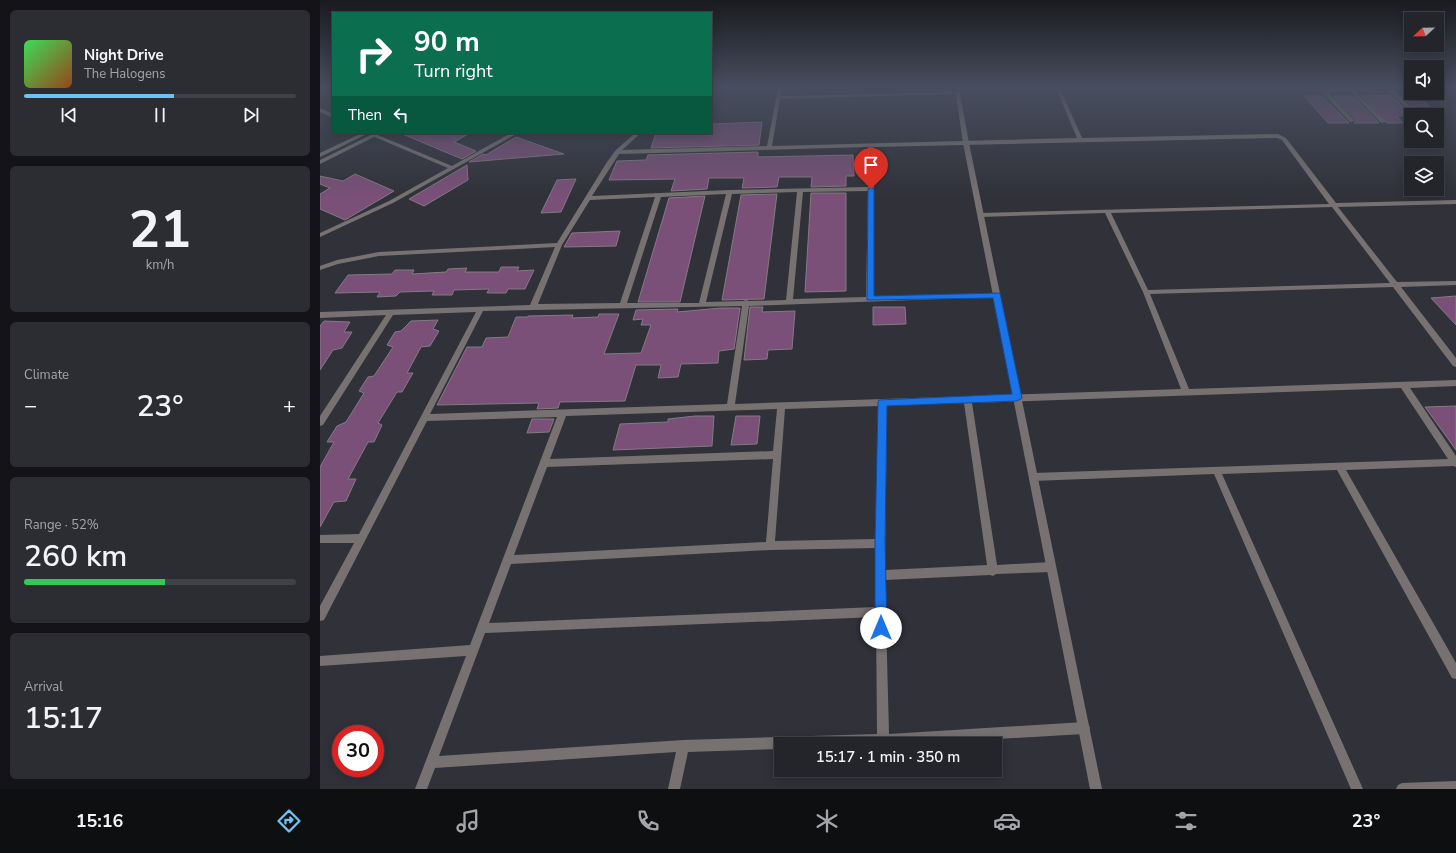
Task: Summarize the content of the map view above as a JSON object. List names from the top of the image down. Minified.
{"north":"left","page":{"turn":["90 m","Turn right"],"song":["Night Drive","The Halogens"],"then":"Then","tile":[["21","km/h"],"Climate",["Range · 52%","260 km"],["Arrival","15:17"]],"heat":["−","23°","+"],"limit":"30","trip":"15:17 · 1 min · 350 m","tabs":["15:16","23°"]}}
